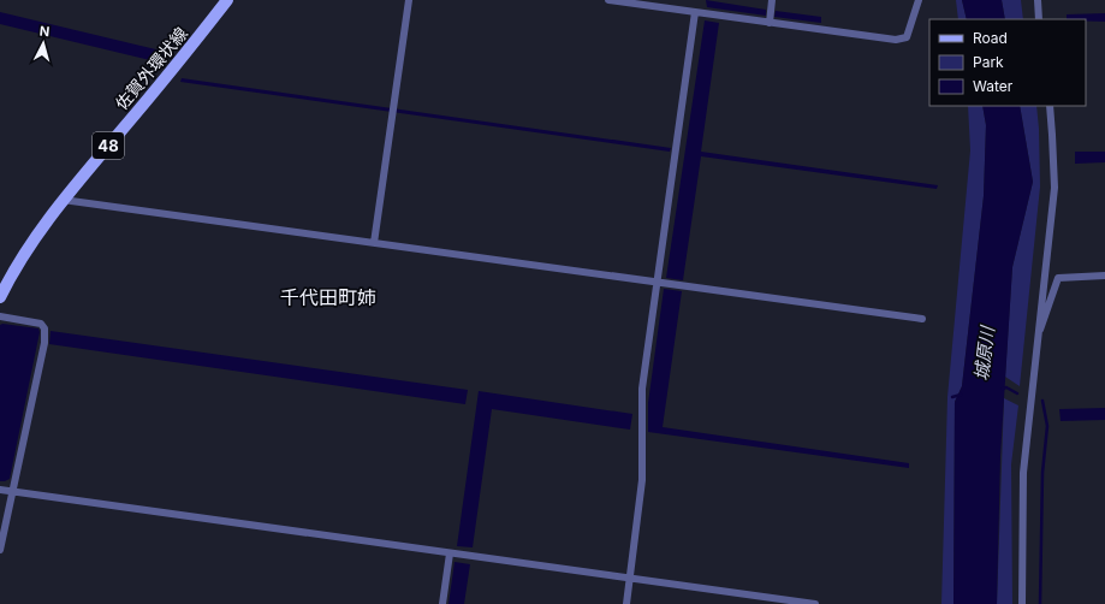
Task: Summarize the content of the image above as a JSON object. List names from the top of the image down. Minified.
{"streets":{"main road":["佐賀外環状線","48"]},"districts":["千代田町姉"],"water":["城原川"],"legend":["Road","Park","Water"],"north":"top"}
